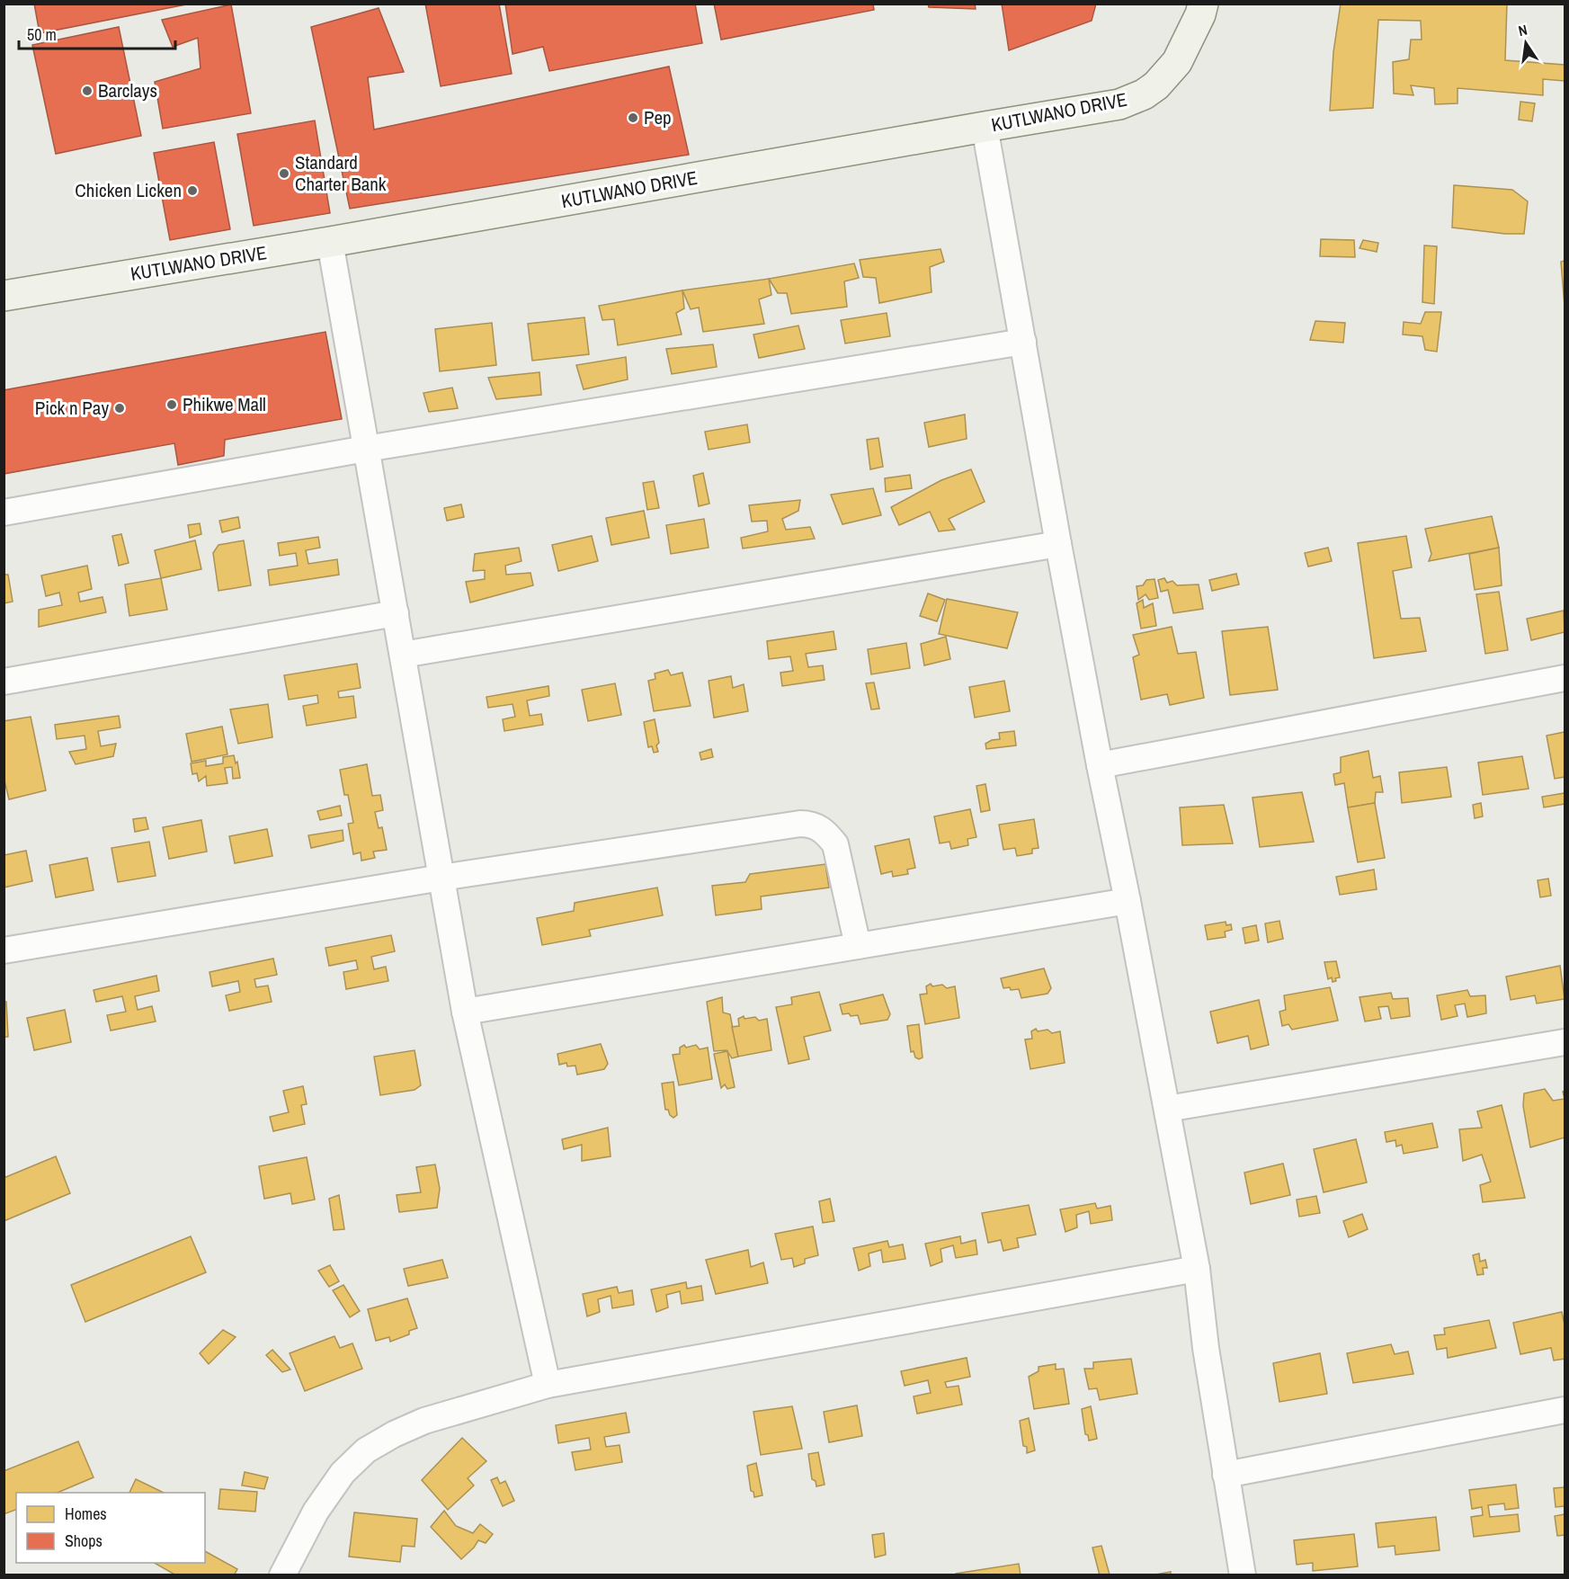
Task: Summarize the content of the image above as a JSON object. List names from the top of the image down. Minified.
{"streets":{"street":["KUTLWANO DRIVE"]},"places":["Barclays","Pep","Standard Charter Bank","Chicken Licken","Phikwe Mall","Pick n Pay"],"legend":["Homes","Shops"],"scale_bar":"50 m","north":"top"}
